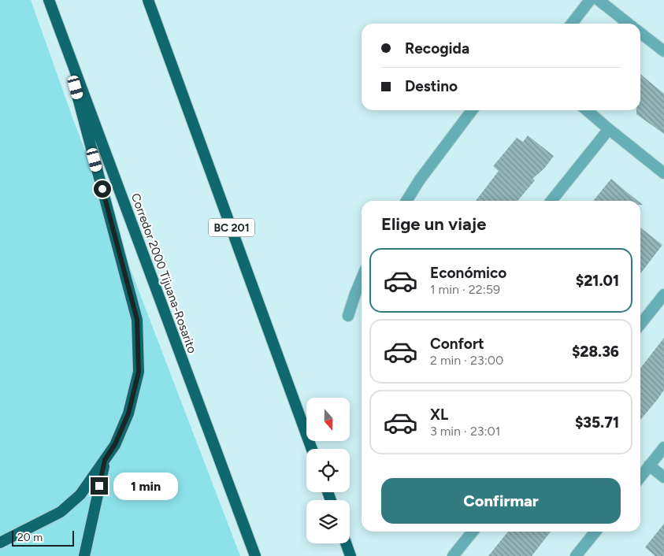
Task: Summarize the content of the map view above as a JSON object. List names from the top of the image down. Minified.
{"streets":{"highway":["BC 201","Corredor 2000 Tijuana-Rosarito"]},"scale_bar":"20 m","north":"bottom","page":{"banner":["Recogida","Destino"],"heading":"Elige un viaje","list":[{"name":"Económico","note":"1 min · 22:59","value":"$21.01"},{"name":"Confort","note":"2 min · 23:00","value":"$28.36"},{"name":"XL","note":"3 min · 23:01","value":"$35.71"}],"buttons":"Confirmar","bubble":"1 min","scale":"20 m"}}
